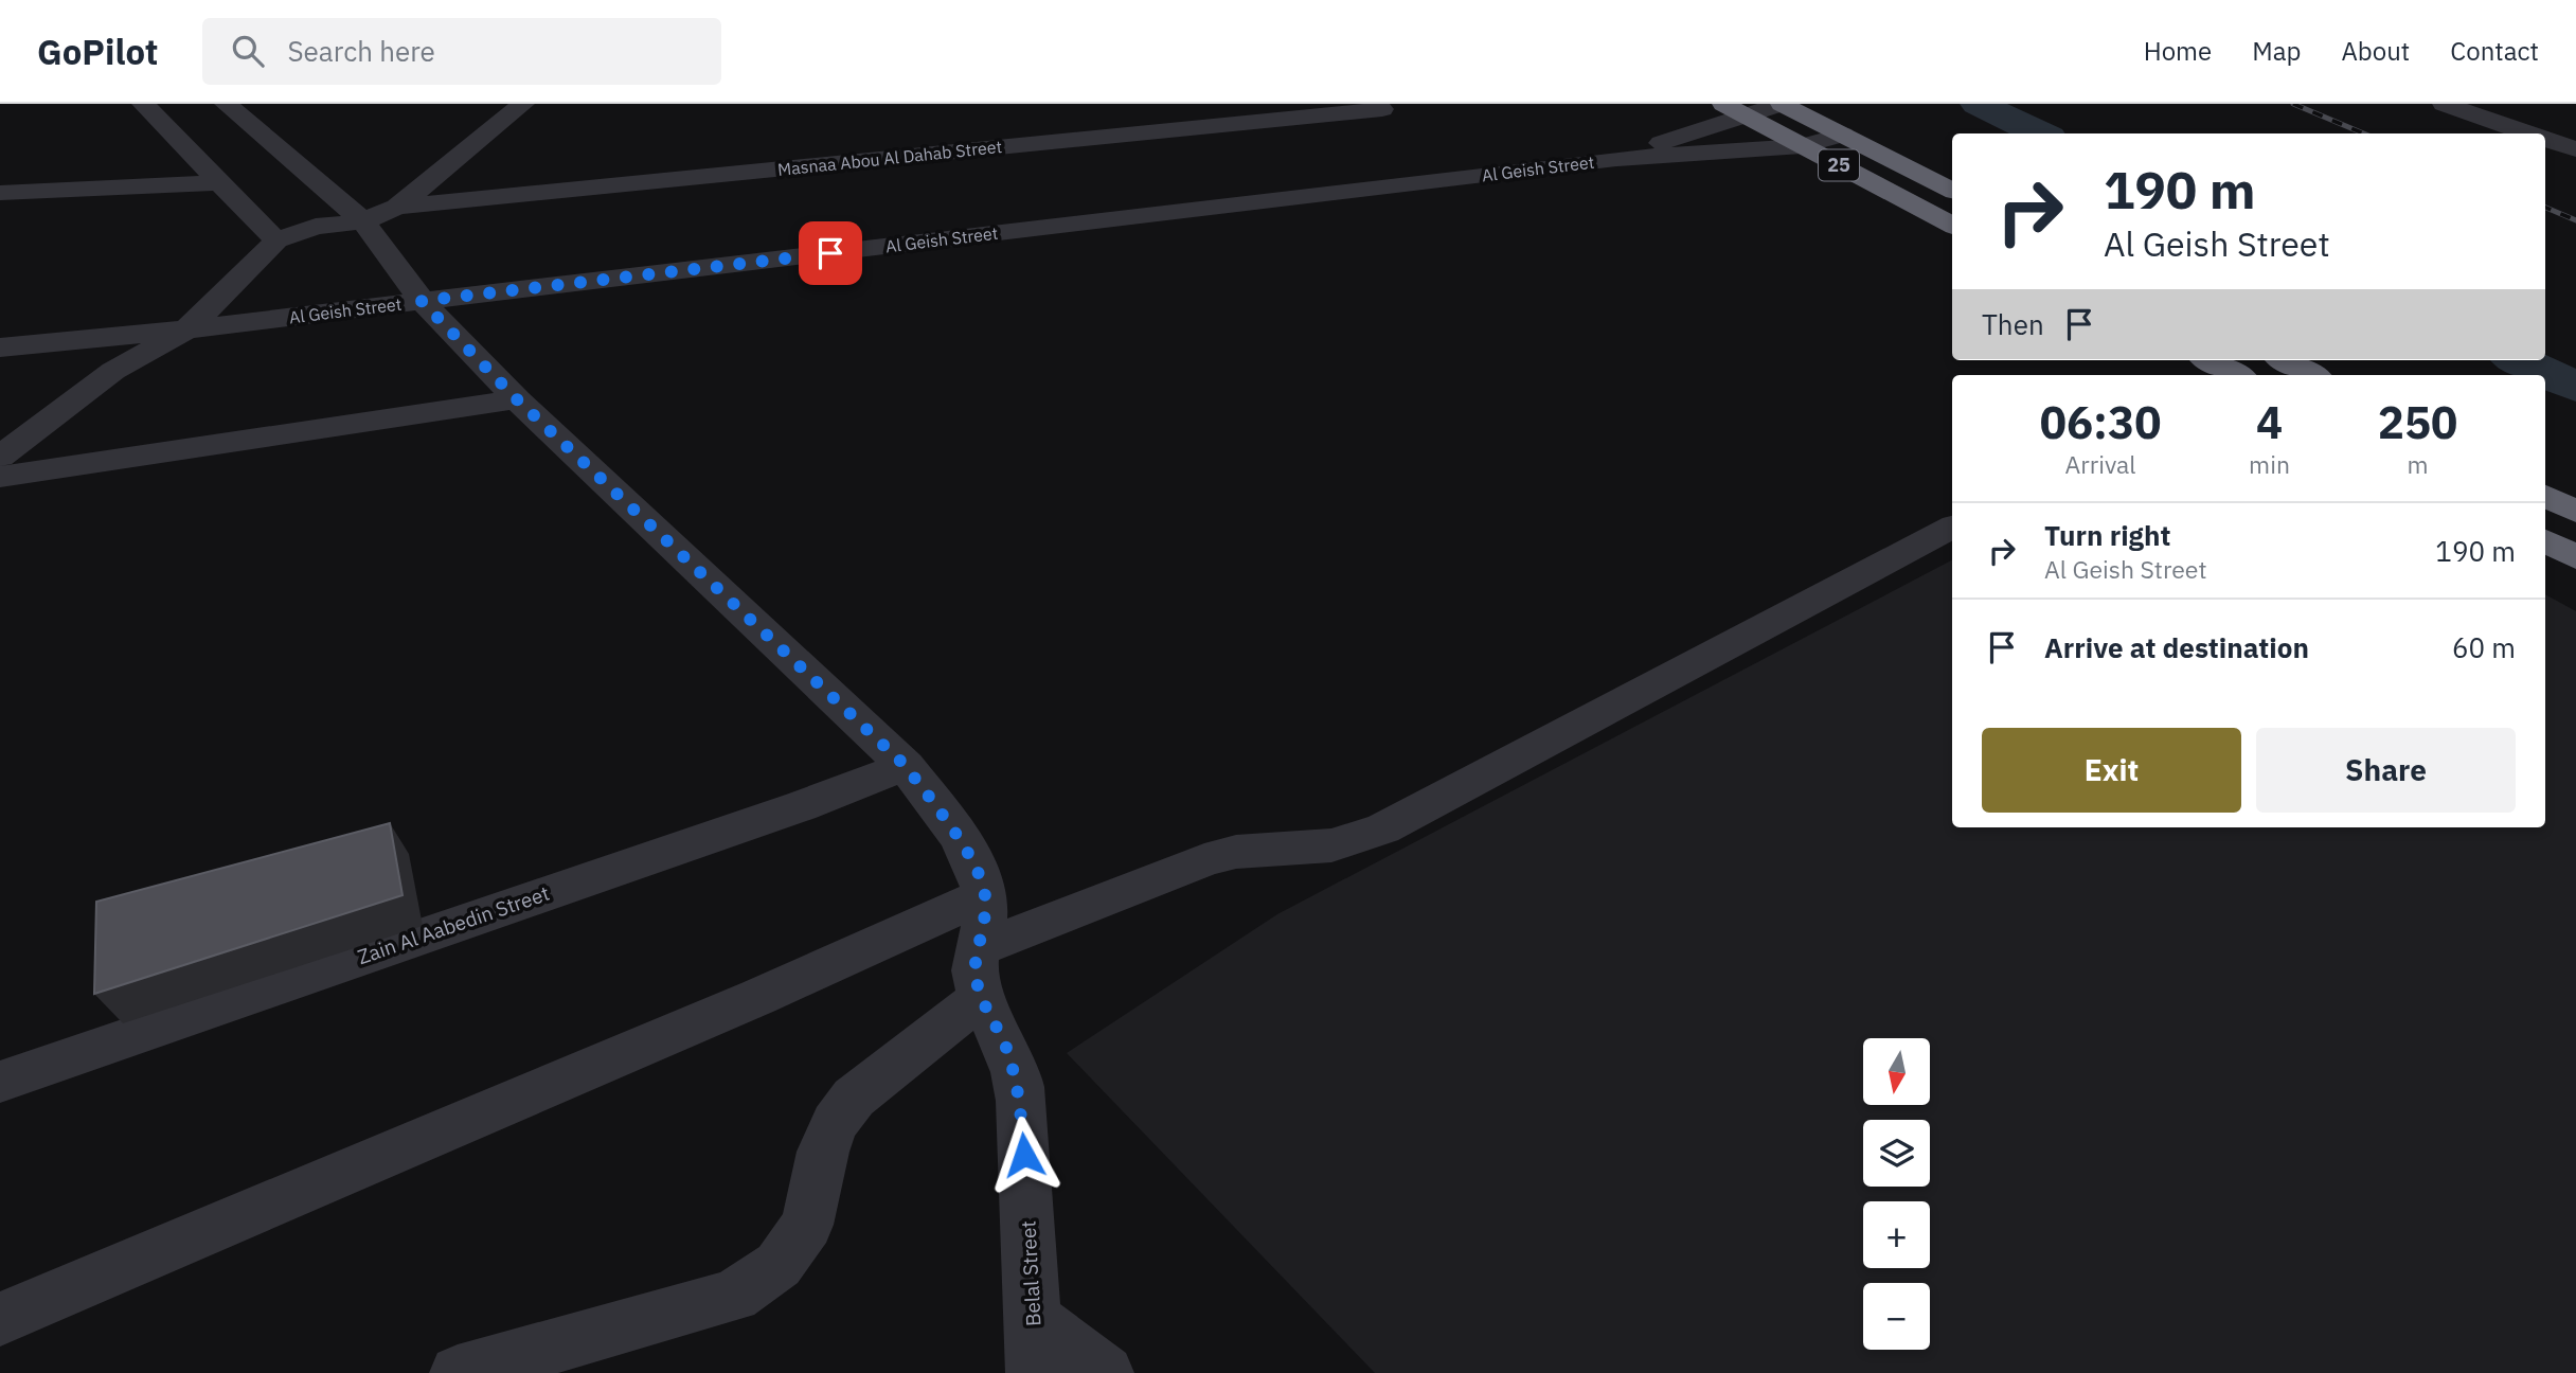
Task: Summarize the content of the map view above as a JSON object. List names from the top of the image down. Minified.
{"streets":{"highway":["25"],"street":["Masnaa Abou Al Dahab Street","Al Geish Street","Zain Al Aabedin Street","Belal Street"]},"crossings":[["25","Al Geish Street"]],"north":"bottom","page":{"header":"GoPilot","search":"Search here","nav":["Home","Map","About","Contact"],"turn":["190 m","Al Geish Street"],"then":"Then","eta":["06:30","Arrival","4","min","250","m"],"list":[{"name":"Turn right","note":"Al Geish Street","value":"190 m"},{"name":"Arrive at destination","value":"60 m"}],"buttons":["Exit","Share"],"map_buttons":["+","−"]}}
